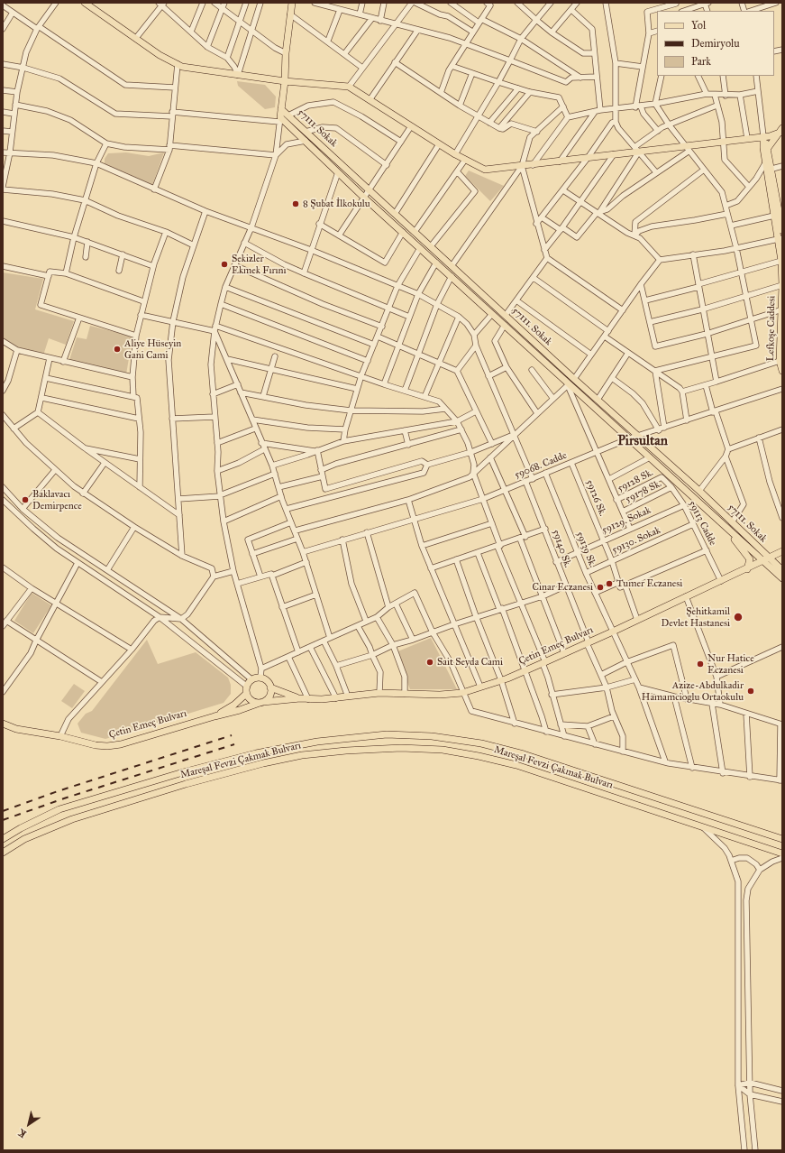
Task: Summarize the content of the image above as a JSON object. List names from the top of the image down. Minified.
{"streets":{"main road":["57111. Sokak","Lefkoşe Caddesi","Çetin Emeç Bulvarı","Mareşal Fevzi Çakmak Bulvarı"],"street":["59068. Cadde","59128 Sk.","59178 Sk.","59126 Sk.","59129. Sokak","59113 Cadde","59130. Sokak","59140 Sk.","59139 Sk."]},"crossings":[["57111. Sokak","59068. Cadde"],["57111. Sokak","Çetin Emeç Bulvarı"],["59068. Cadde","59126 Sk."],["59068. Cadde","59140 Sk."],["59068. Cadde","59139 Sk."],["59128 Sk.","59113 Cadde"],["59178 Sk.","59113 Cadde"],["59126 Sk.","59129. Sokak"],["59126 Sk.","59130. Sokak"],["59129. Sokak","59113 Cadde"],["59129. Sokak","59140 Sk."],["59129. Sokak","59139 Sk."],["59113 Cadde","59130. Sokak"],["59113 Cadde","Çetin Emeç Bulvarı"],["59130. Sokak","59139 Sk."],["59140 Sk.","Çetin Emeç Bulvarı"],["59139 Sk.","Çetin Emeç Bulvarı"]],"districts":["Pirsultan"],"places":["8 Şubat İlkokulu","Sekizler Ekmek Fırını","Aliye Hüseyin Gani Cami","Baklavacı Demirpence","Tumer Eczanesi","Cınar Eczanesi","Şehitkamil Devlet Hastanesi","Sait Seyda Cami","Nur Hatice Eczanesi","Azize-Abdulkadir Hamamcioglu Ortaokulu"],"legend":["Yol","Demiryolu","Park"],"north":"bottom left"}
